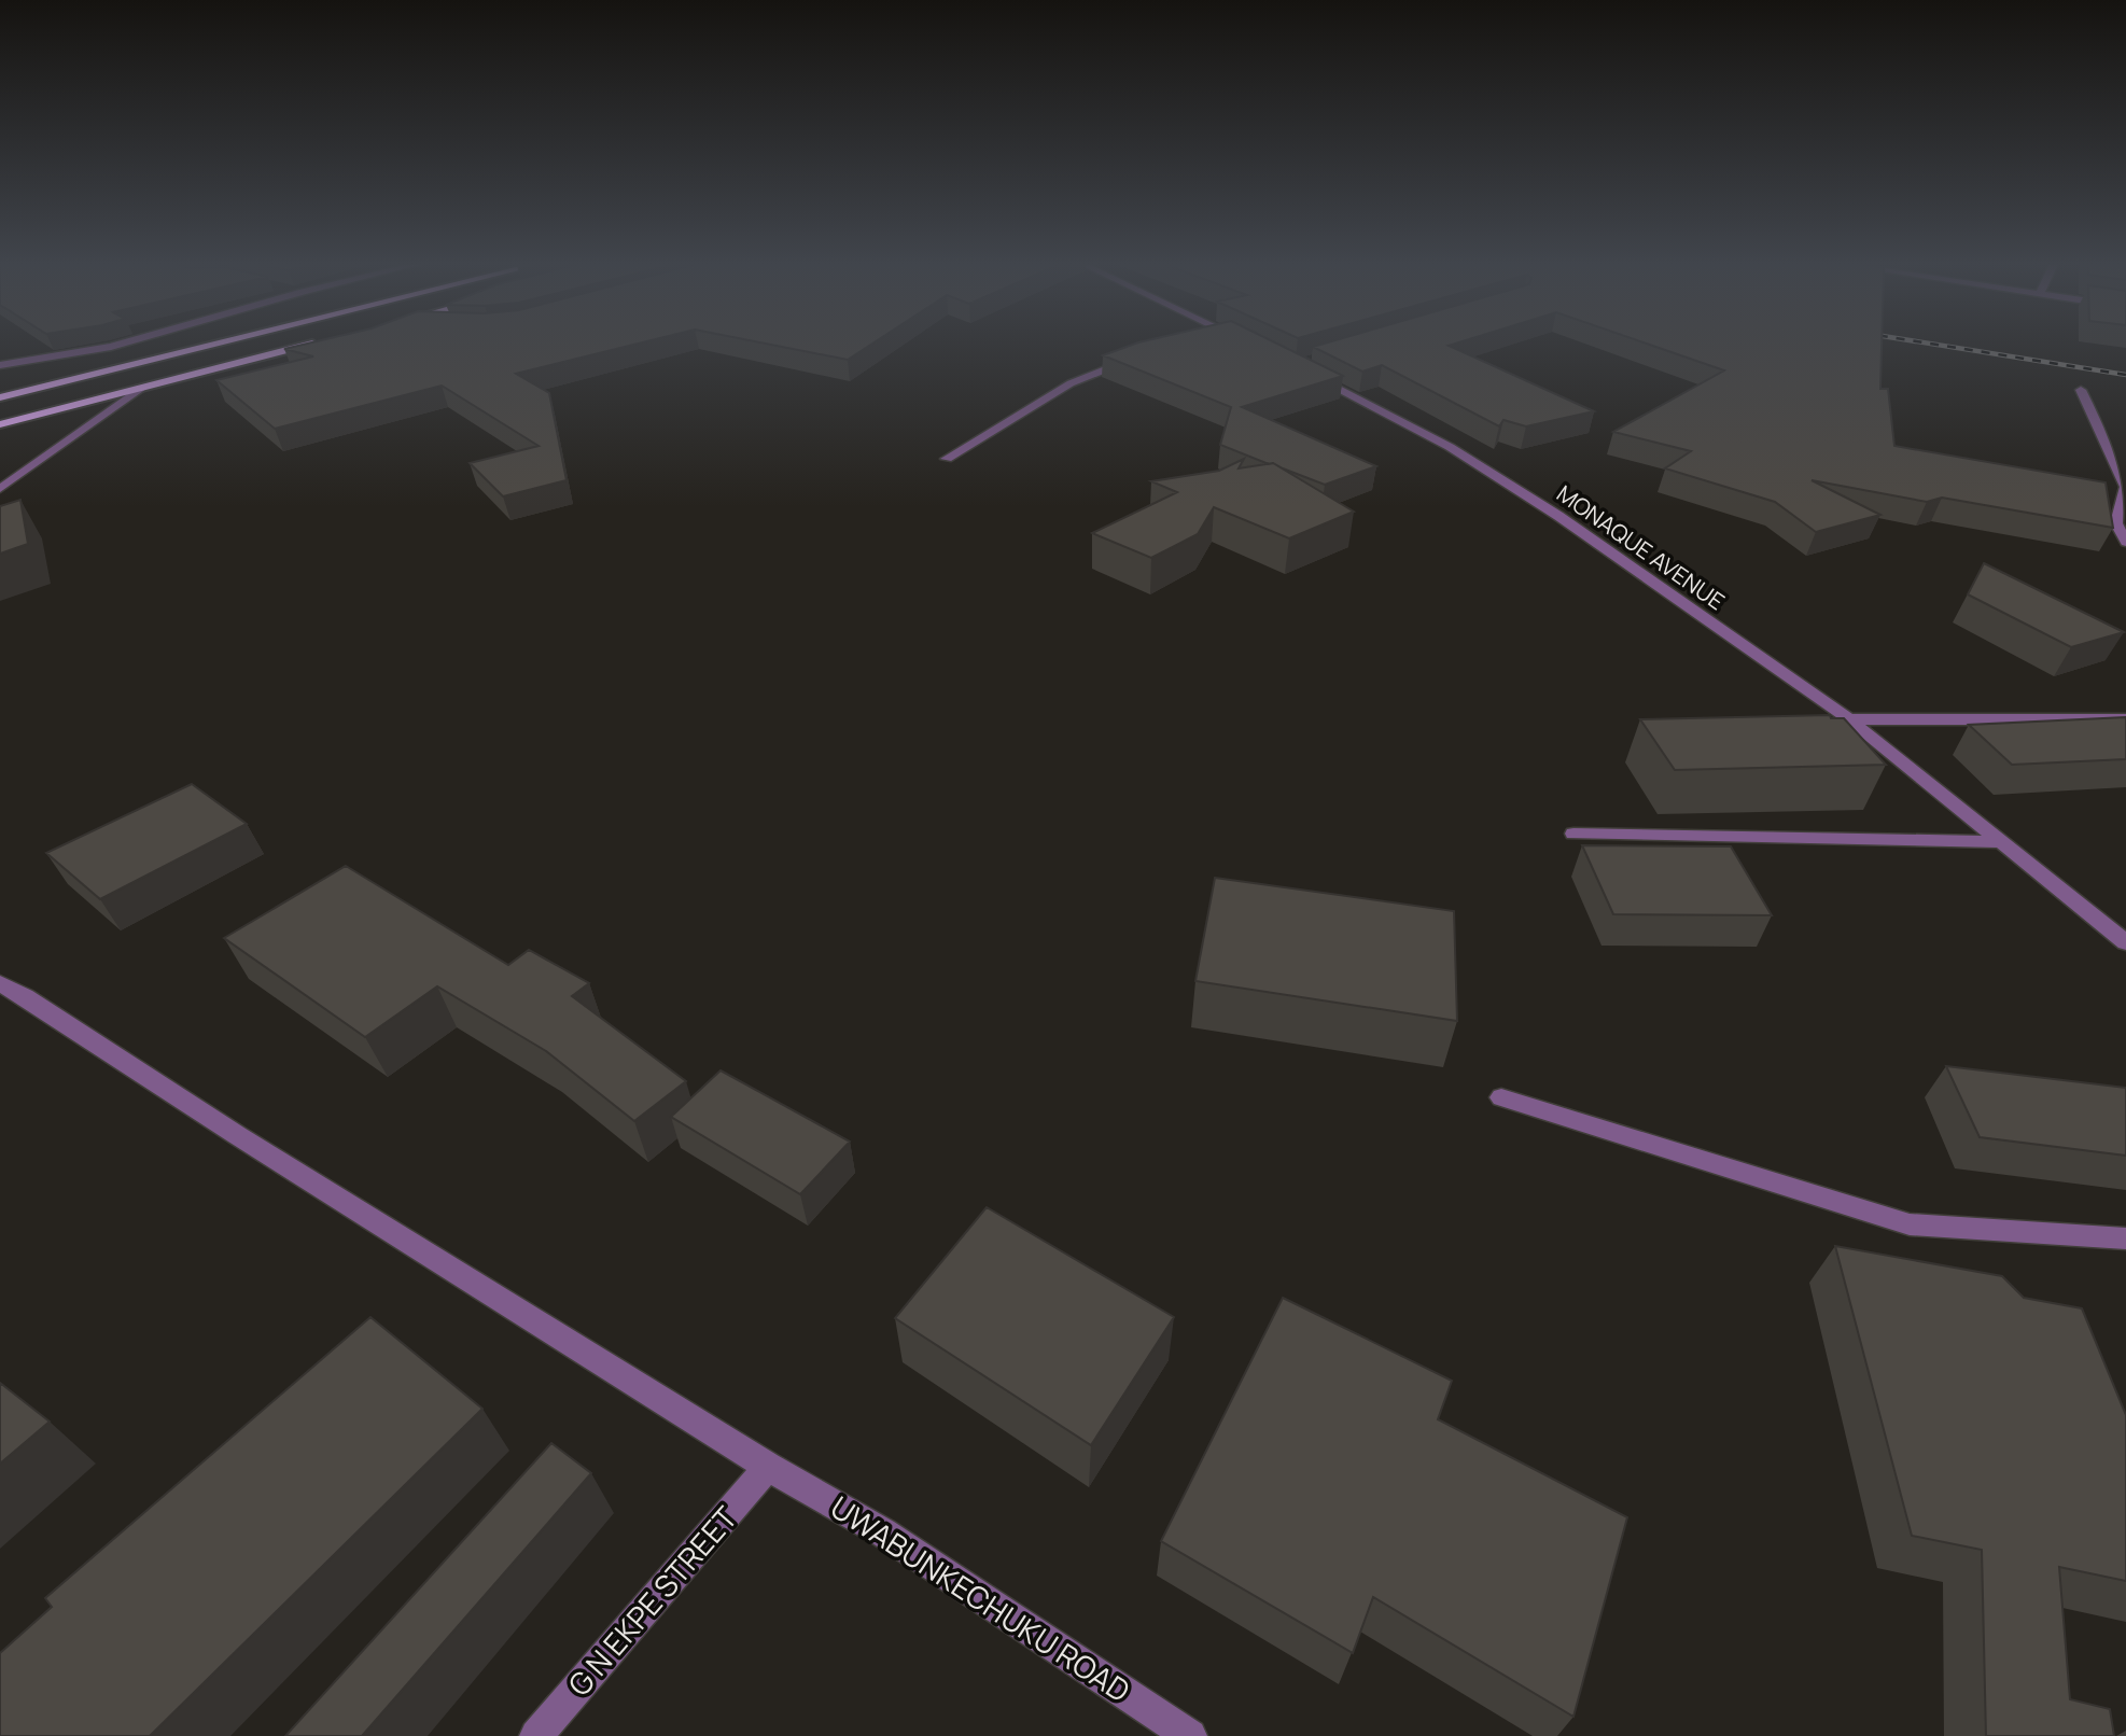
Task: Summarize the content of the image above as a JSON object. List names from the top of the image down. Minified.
{"streets":{"street":["MONAQUE AVENUE","UWABUNKECHUKU ROAD","G N EKPE STREET"]},"crossings":[["UWABUNKECHUKU ROAD","G N EKPE STREET"]]}
